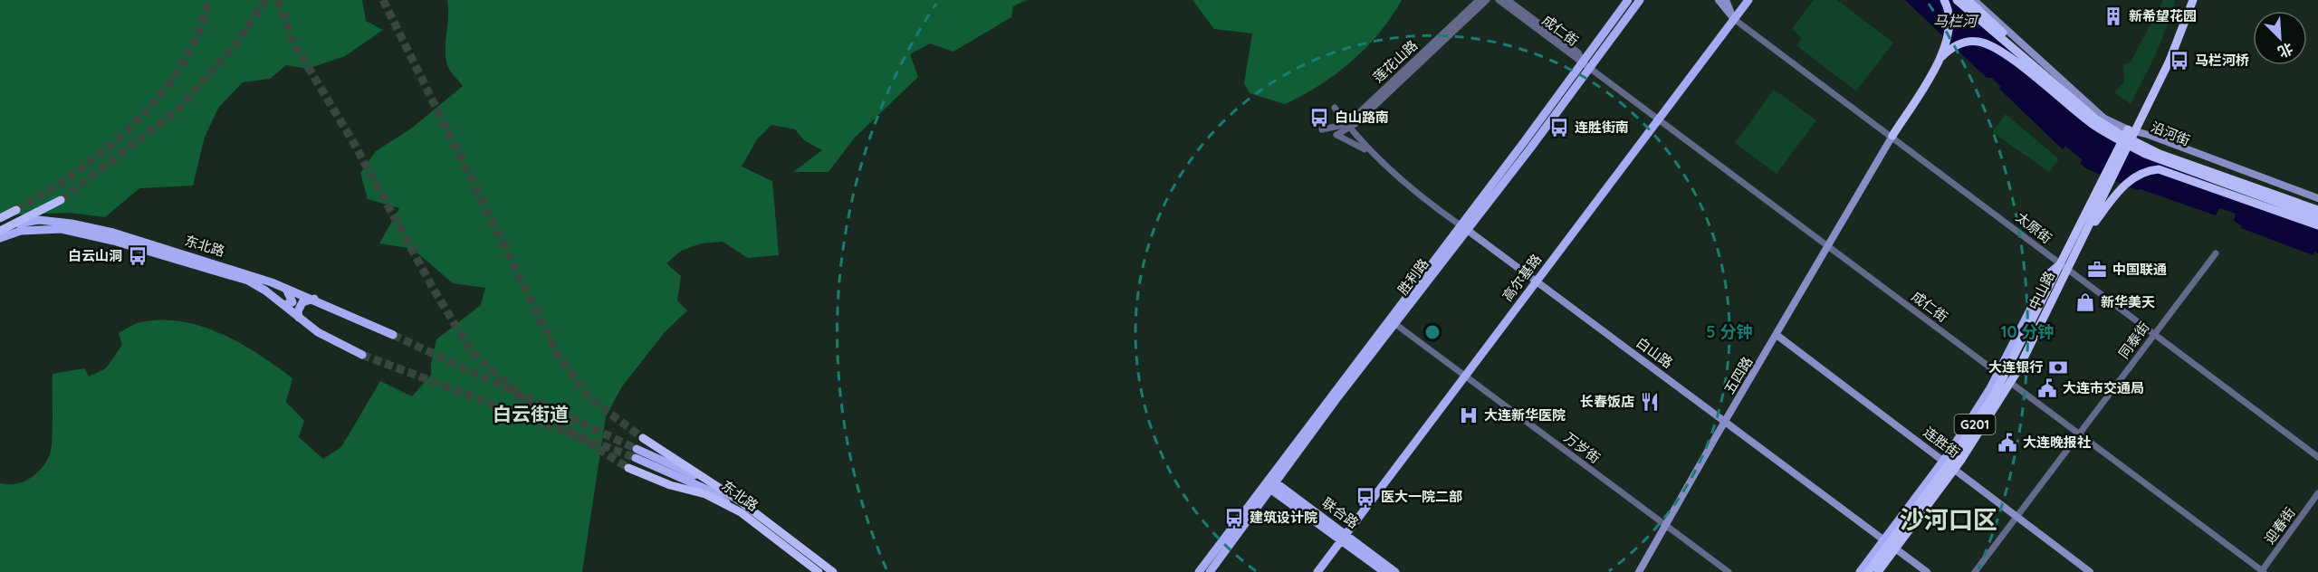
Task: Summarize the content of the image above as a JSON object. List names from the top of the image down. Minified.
{"streets":{"highway":["东北路","中山路","G201"],"main road":["沿河街","太原街","胜利路","高尔基路","白山路","五四路","连胜街","联合路"],"street":["成仁街","莲花山路","同泰街","万岁街","迎春街"]},"crossings":[["成仁街","胜利路"],["成仁街","高尔基路"],["成仁街","中山路"],["成仁街","同泰街"],["成仁街","五四路"],["成仁街","迎春街"],["莲花山路","白山路"],["沿河街","中山路"],["太原街","高尔基路"],["太原街","中山路"],["太原街","同泰街"],["太原街","五四路"],["胜利路","白山路"],["胜利路","万岁街"],["胜利路","联合路"],["高尔基路","白山路"],["高尔基路","万岁街"],["高尔基路","联合路"],["中山路","白山路"],["中山路","连胜街"],["同泰街","连胜街"],["白山路","五四路"],["五四路","连胜街"],["五四路","万岁街"]],"districts":["白云街道","沙河口区"],"water":["马栏河"],"places":{"building":["新希望花园"],"bus stop":["马栏河桥","白山路南","连胜街南","白云山洞","医大一院二部","建筑设计院"],"office":["中国联通"],"shop":["新华美天"],"bank":["大连银行"],"public building":["大连市交通局","大连晚报社"],"restaurant":["长春饭店"],"hospital":["大连新华医院"]},"north":"bottom right","rings":["5 分钟","10 分钟"]}
